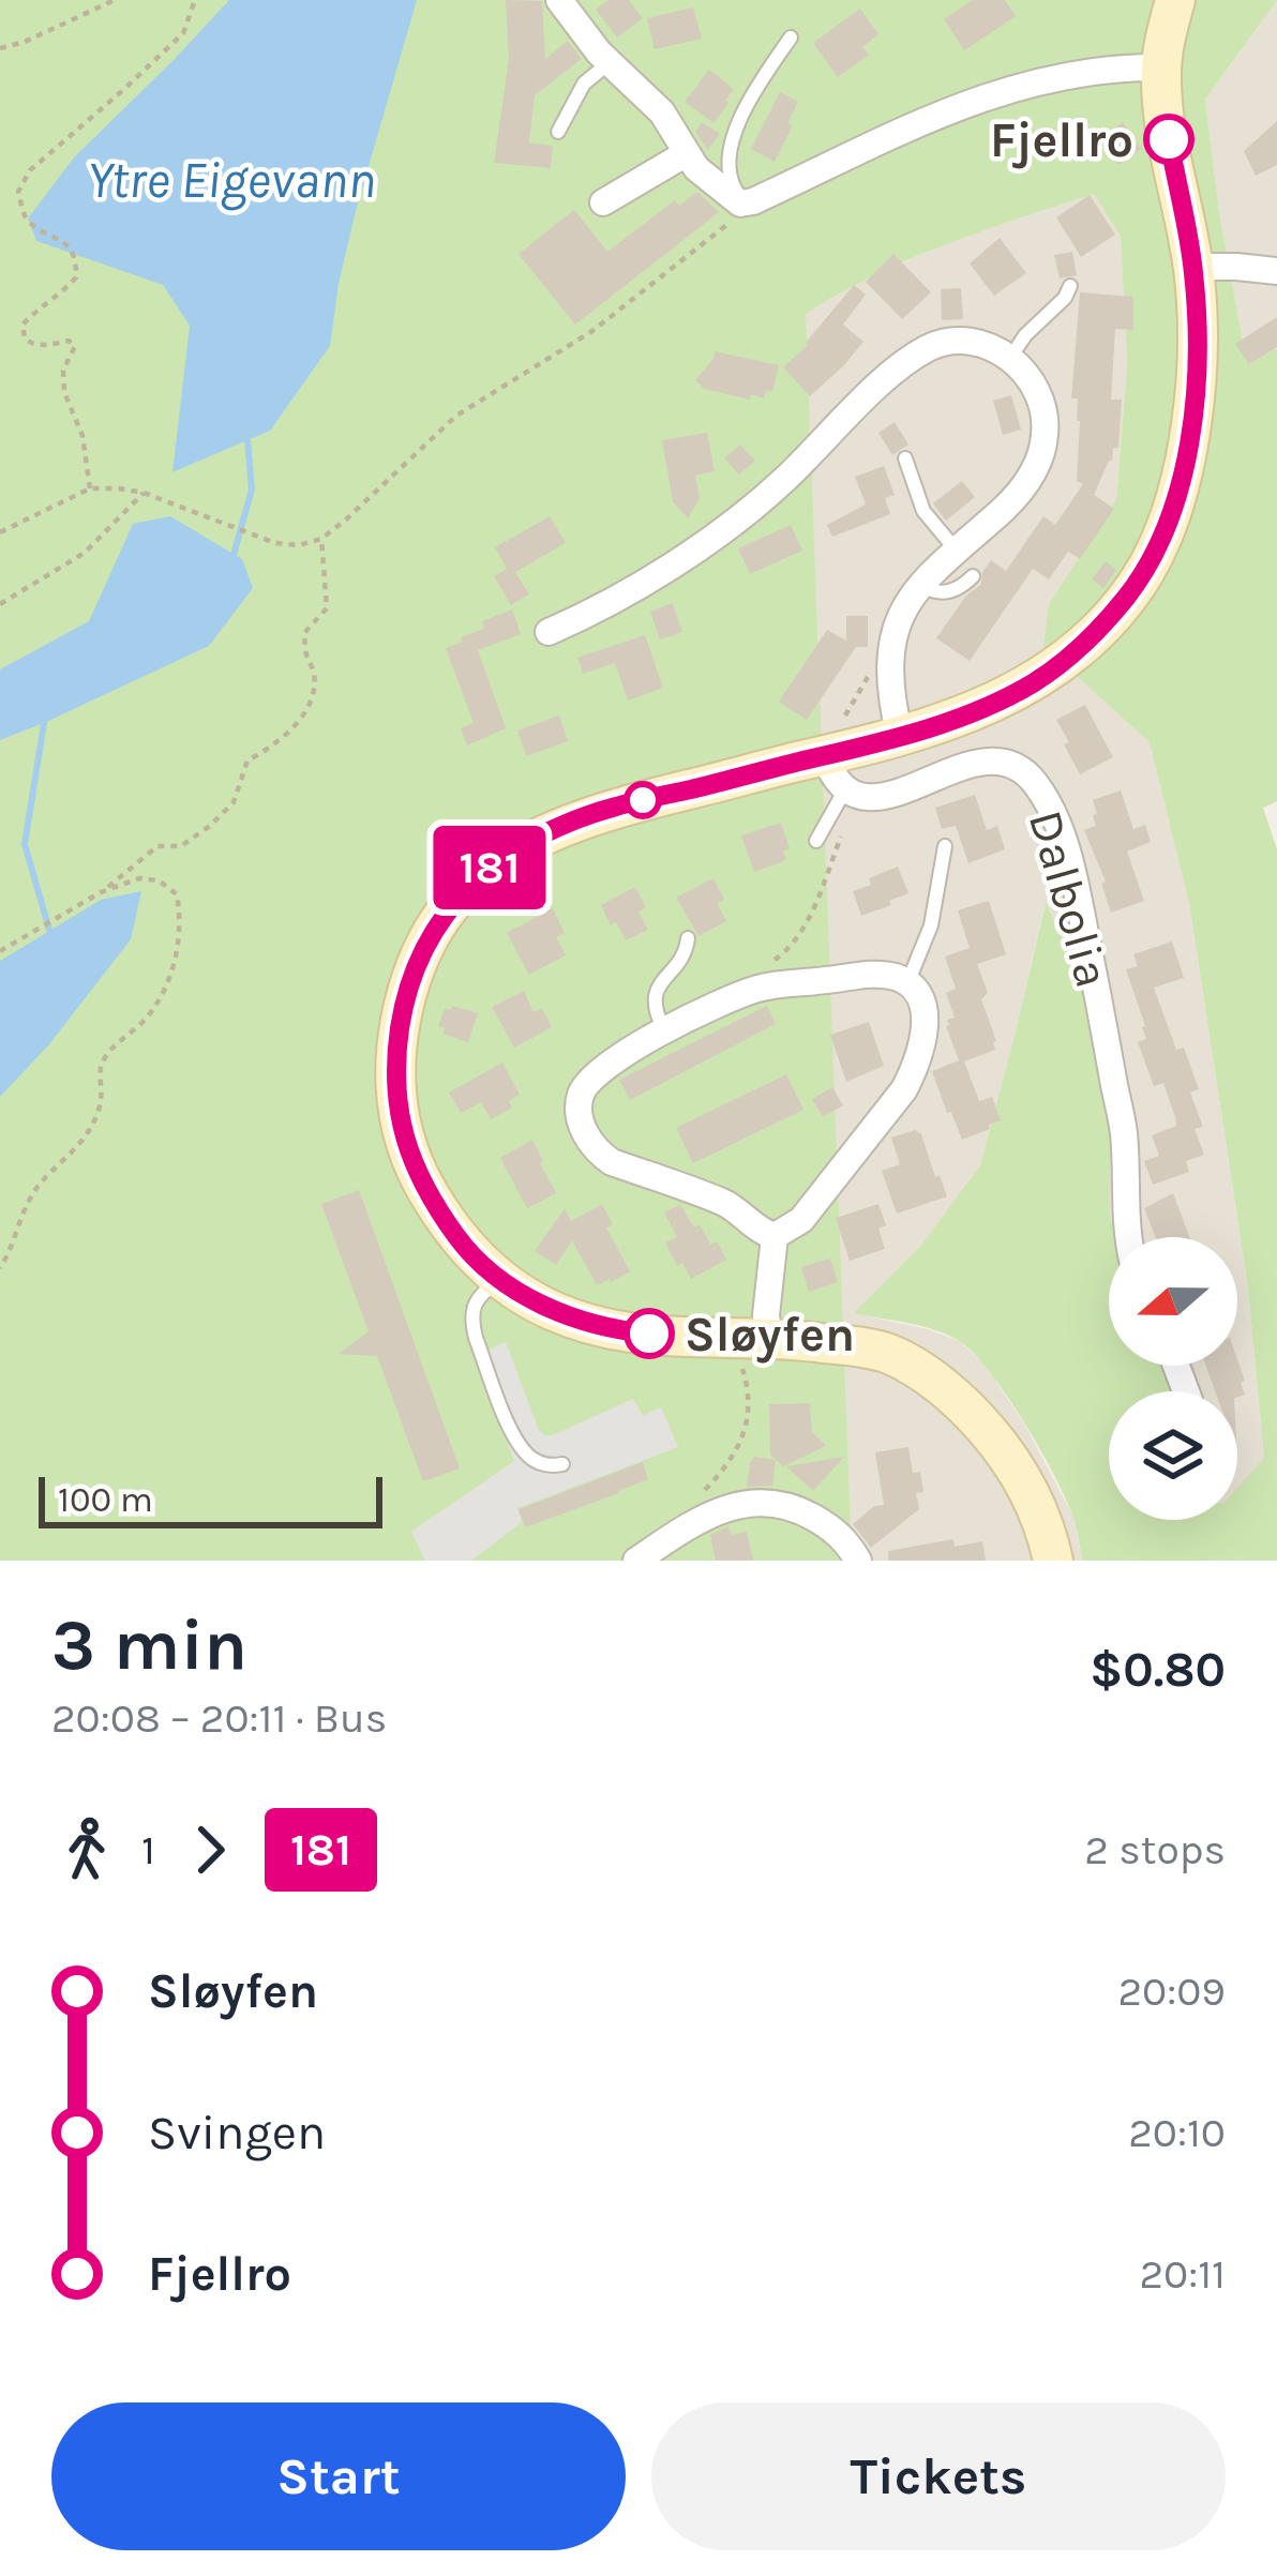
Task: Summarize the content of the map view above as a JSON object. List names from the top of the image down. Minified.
{"streets":{"street":["Dalbolia"]},"water":["Ytre Eigevann"],"places":["Fjellro","Sløyfen"],"lines":["bus line 181"],"scale_bar":"100 m","north":"left","page":{"on_map":"181","scale":"100 m","heading":["3 min","20:08 – 20:11 · Bus","$0.80"],"legs":["1","181","2 stops"],"list":[{"name":"Sløyfen","value":"20:09"},{"name":"Svingen","value":"20:10"},{"name":"Fjellro","value":"20:11"}],"buttons":["Start","Tickets"]}}
